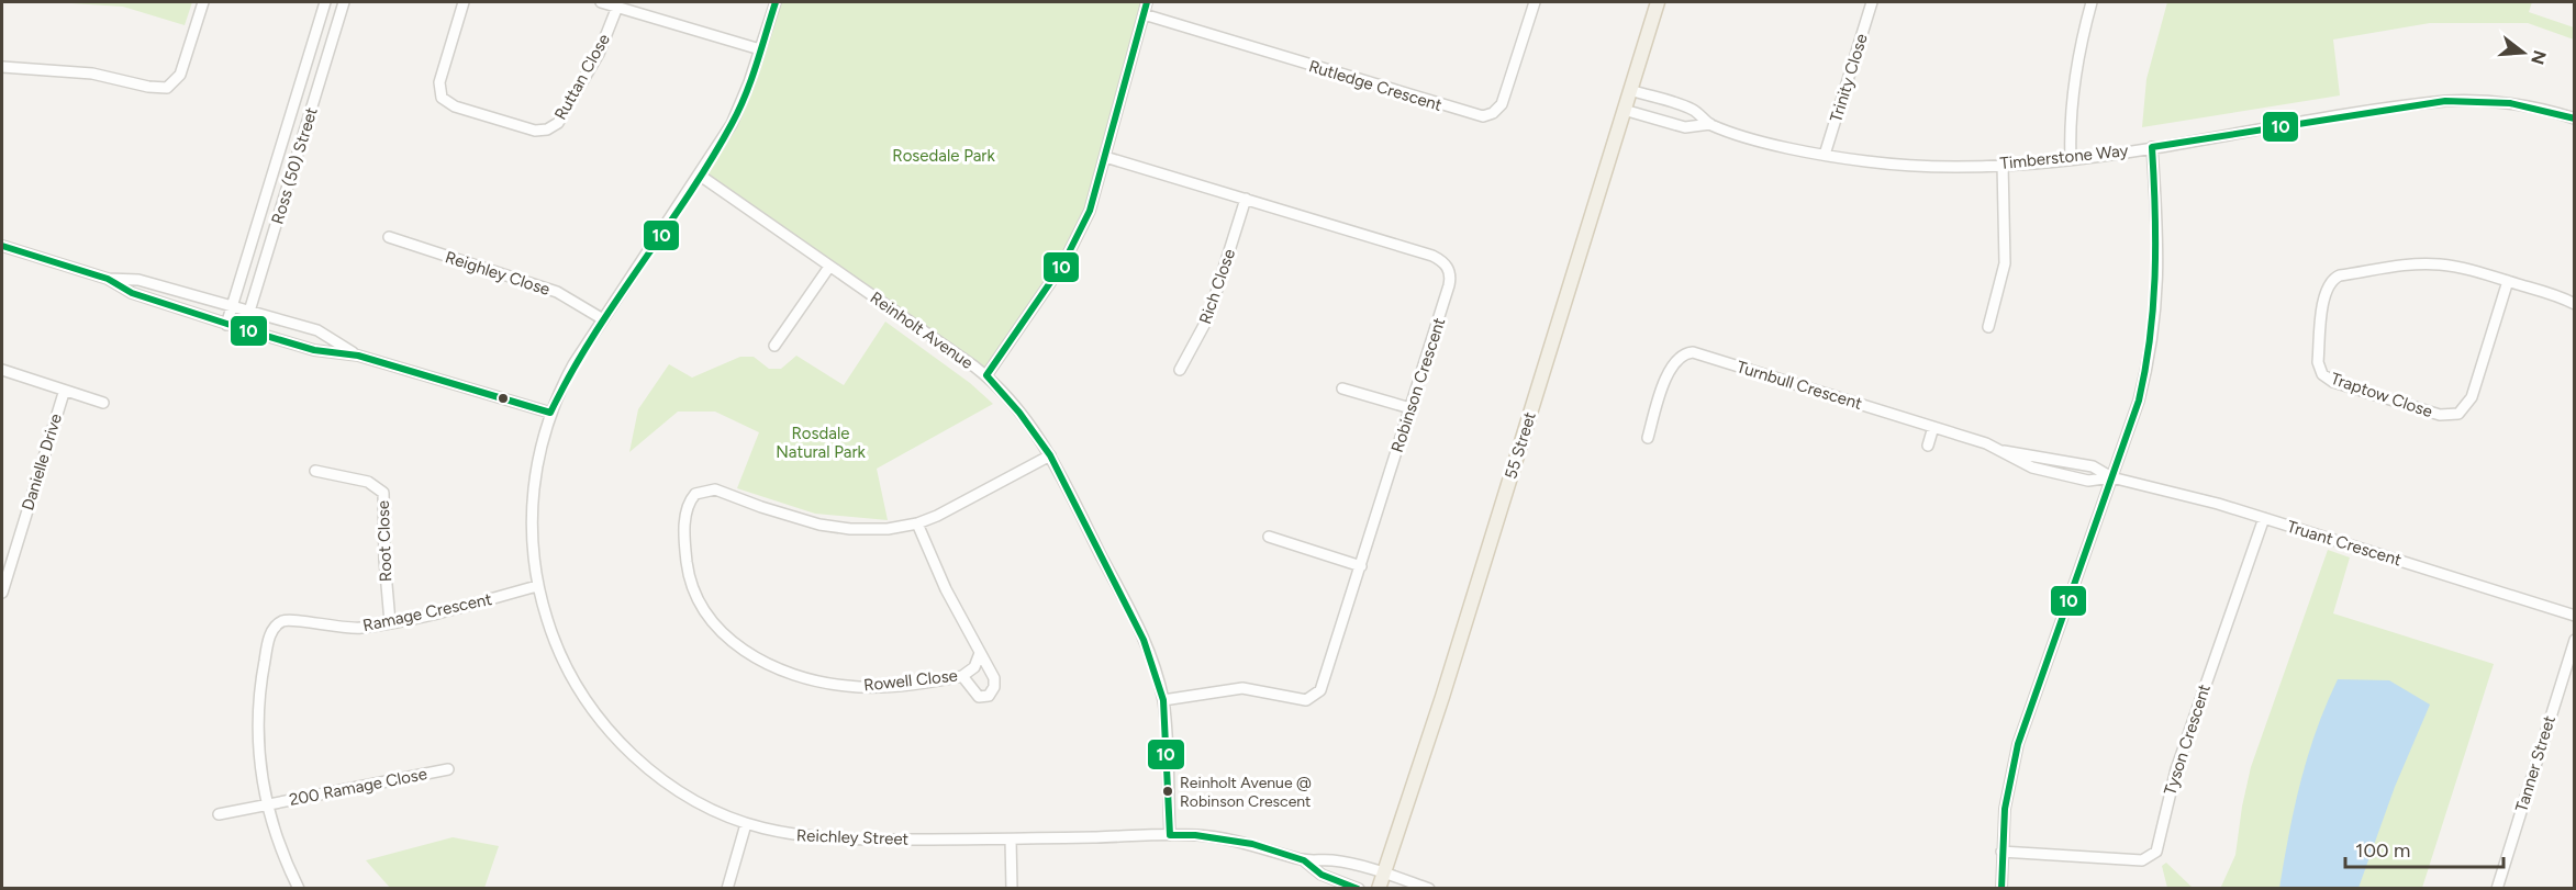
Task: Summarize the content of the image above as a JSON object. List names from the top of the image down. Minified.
{"streets":{"main road":["55 Street"],"street":["Ruttan Close","Trinity Close","Rutledge Crescent","Timberstone Way","Ross (50) Street","Reighley Close","Rich Close","Reinholt Avenue","Robinson Crescent","Turnbull Crescent","Traptow Close","Danielle Drive","Root Close","Truant Crescent","Ramage Crescent","Rowell Close","Tyson Crescent","Tanner Street","200 Ramage Close","Reichley Street"]},"crossings":[["Trinity Close","Timberstone Way"],["Timberstone Way","55 Street"],["Reighley Close","Reichley Street"],["Rich Close","Robinson Crescent"],["Reinholt Avenue","Robinson Crescent"],["Reinholt Avenue","Rowell Close"],["Reinholt Avenue","Reichley Street"],["Turnbull Crescent","Truant Crescent"],["55 Street","Reichley Street"],["Root Close","Ramage Crescent"],["Truant Crescent","Tyson Crescent"],["Ramage Crescent","200 Ramage Close"],["Ramage Crescent","Reichley Street"]],"parks":["Rosedale Park","Rosdale Natural Park"],"places":["Reinholt Avenue @ Robinson Crescent"],"lines":["transit line 10"],"scale_bar":"100 m","north":"right"}
